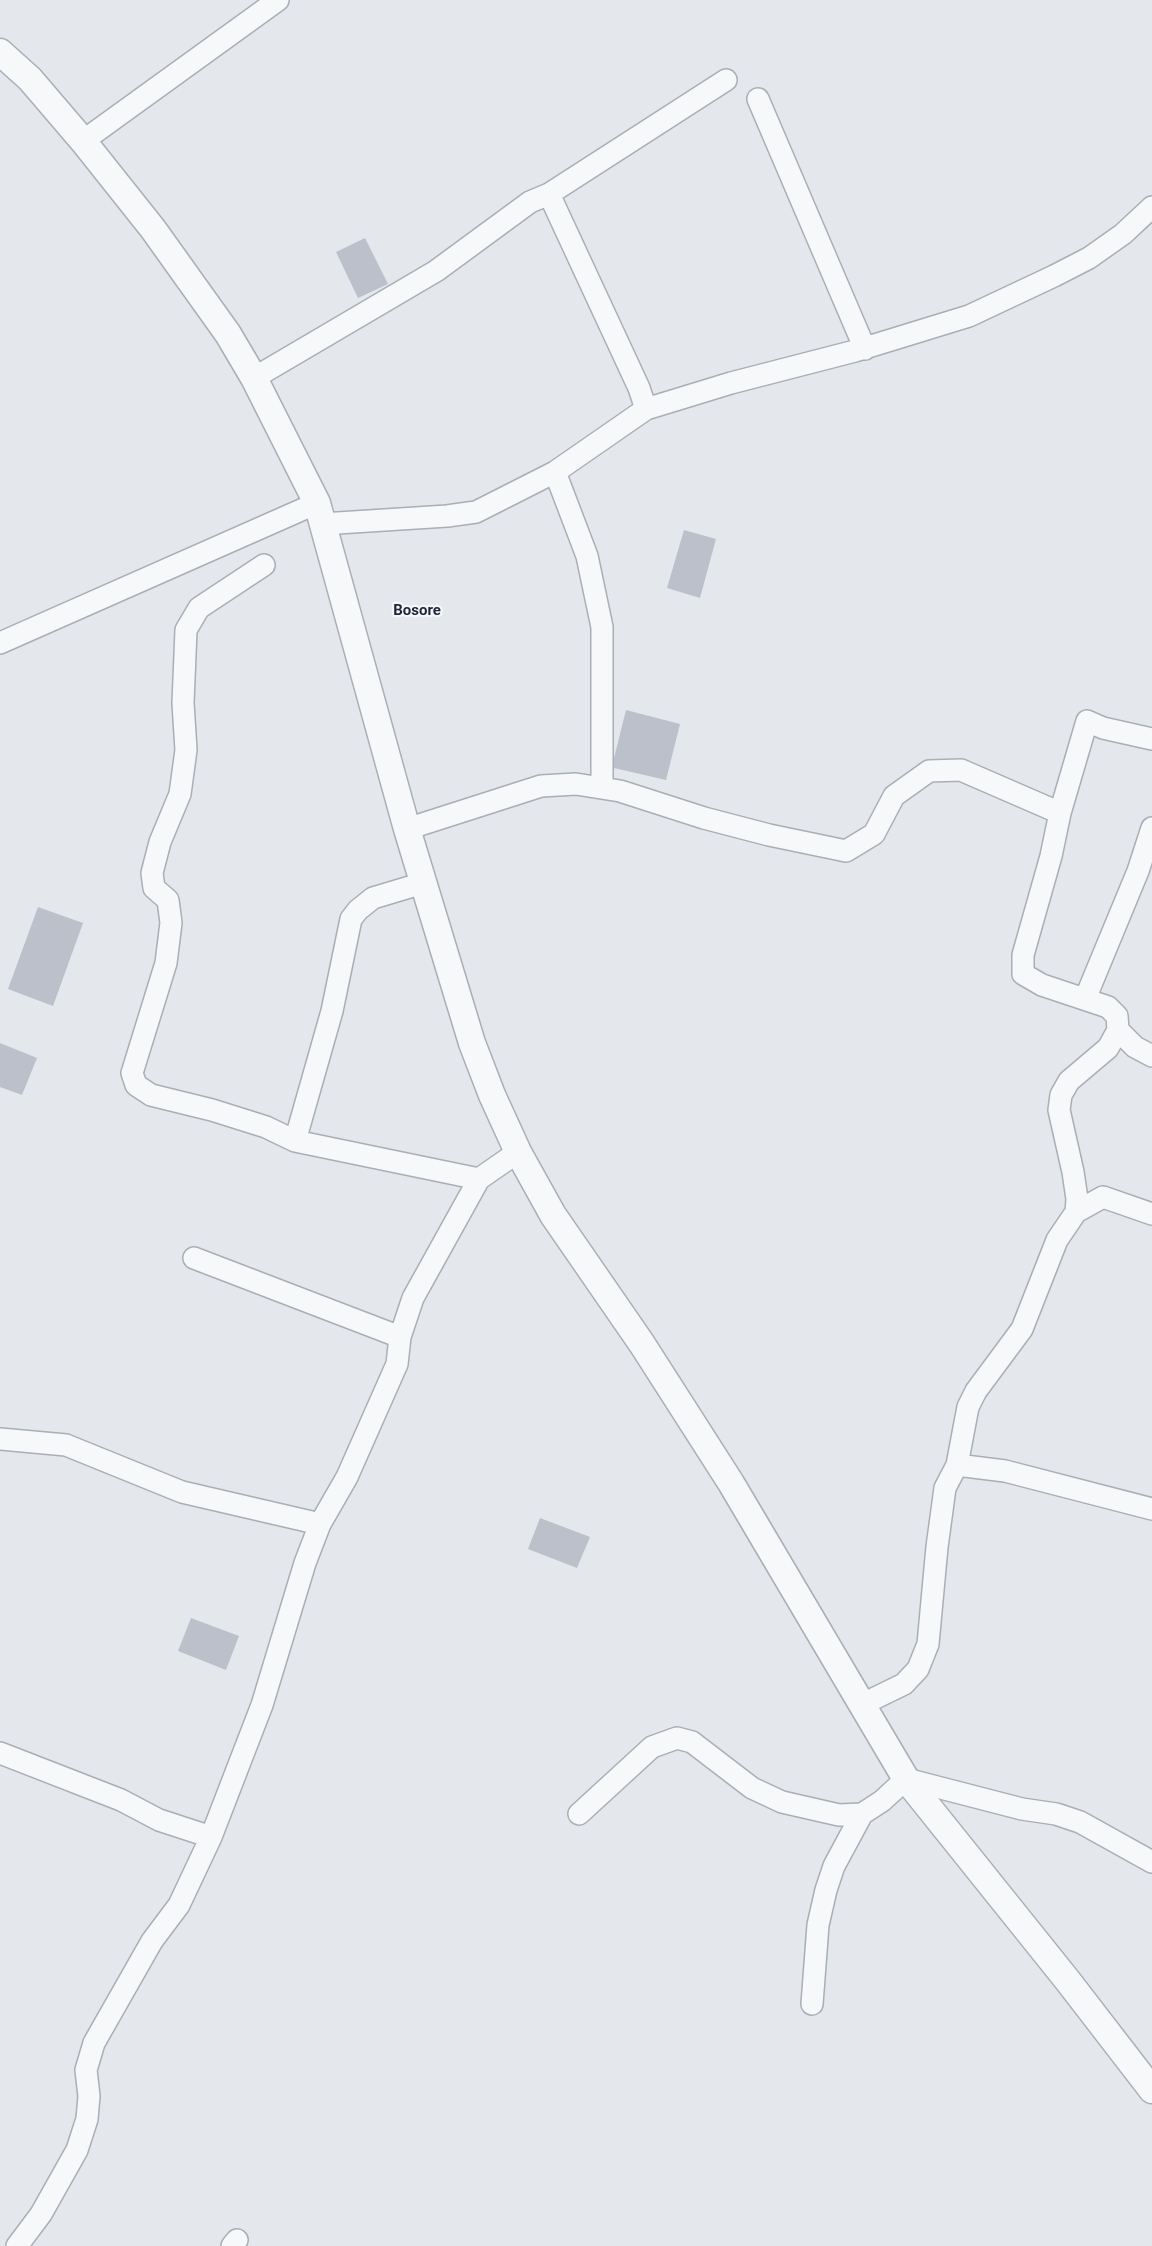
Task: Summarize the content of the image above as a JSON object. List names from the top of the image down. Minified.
{"districts":["Bosore"]}
